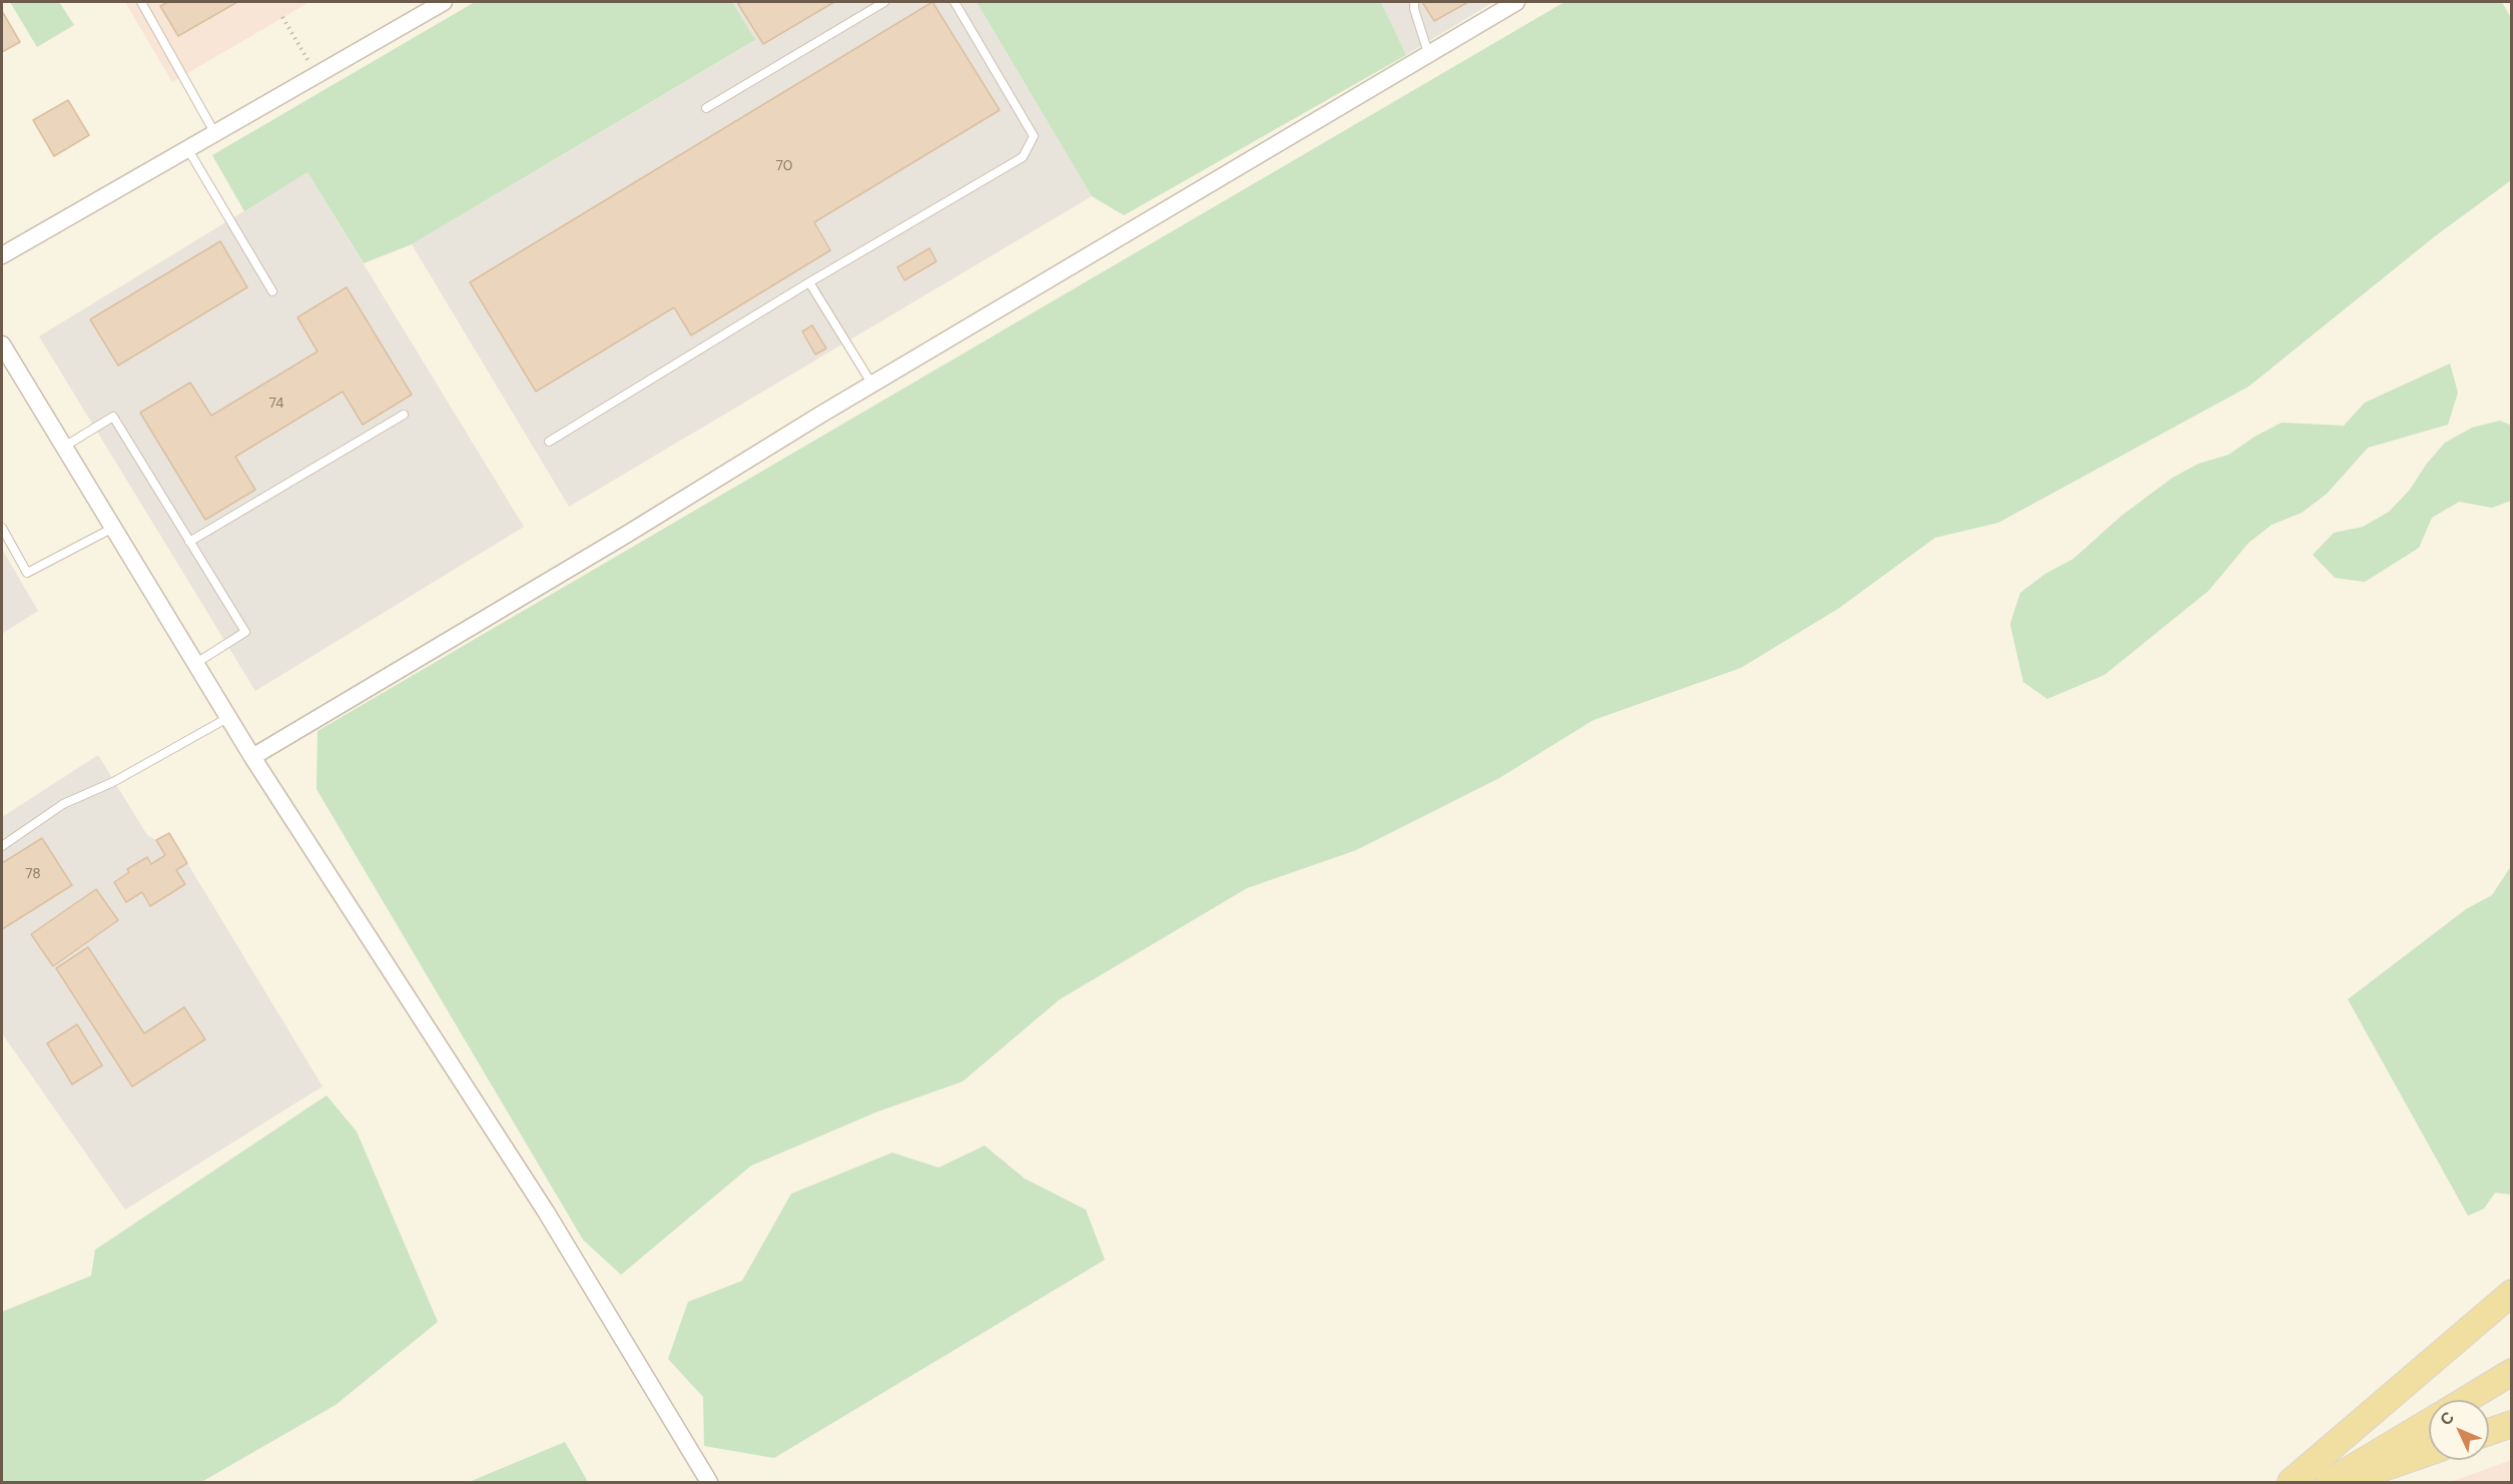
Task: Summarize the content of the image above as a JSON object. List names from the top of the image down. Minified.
{"house_numbers":["70","74","78"],"north":"top left"}
